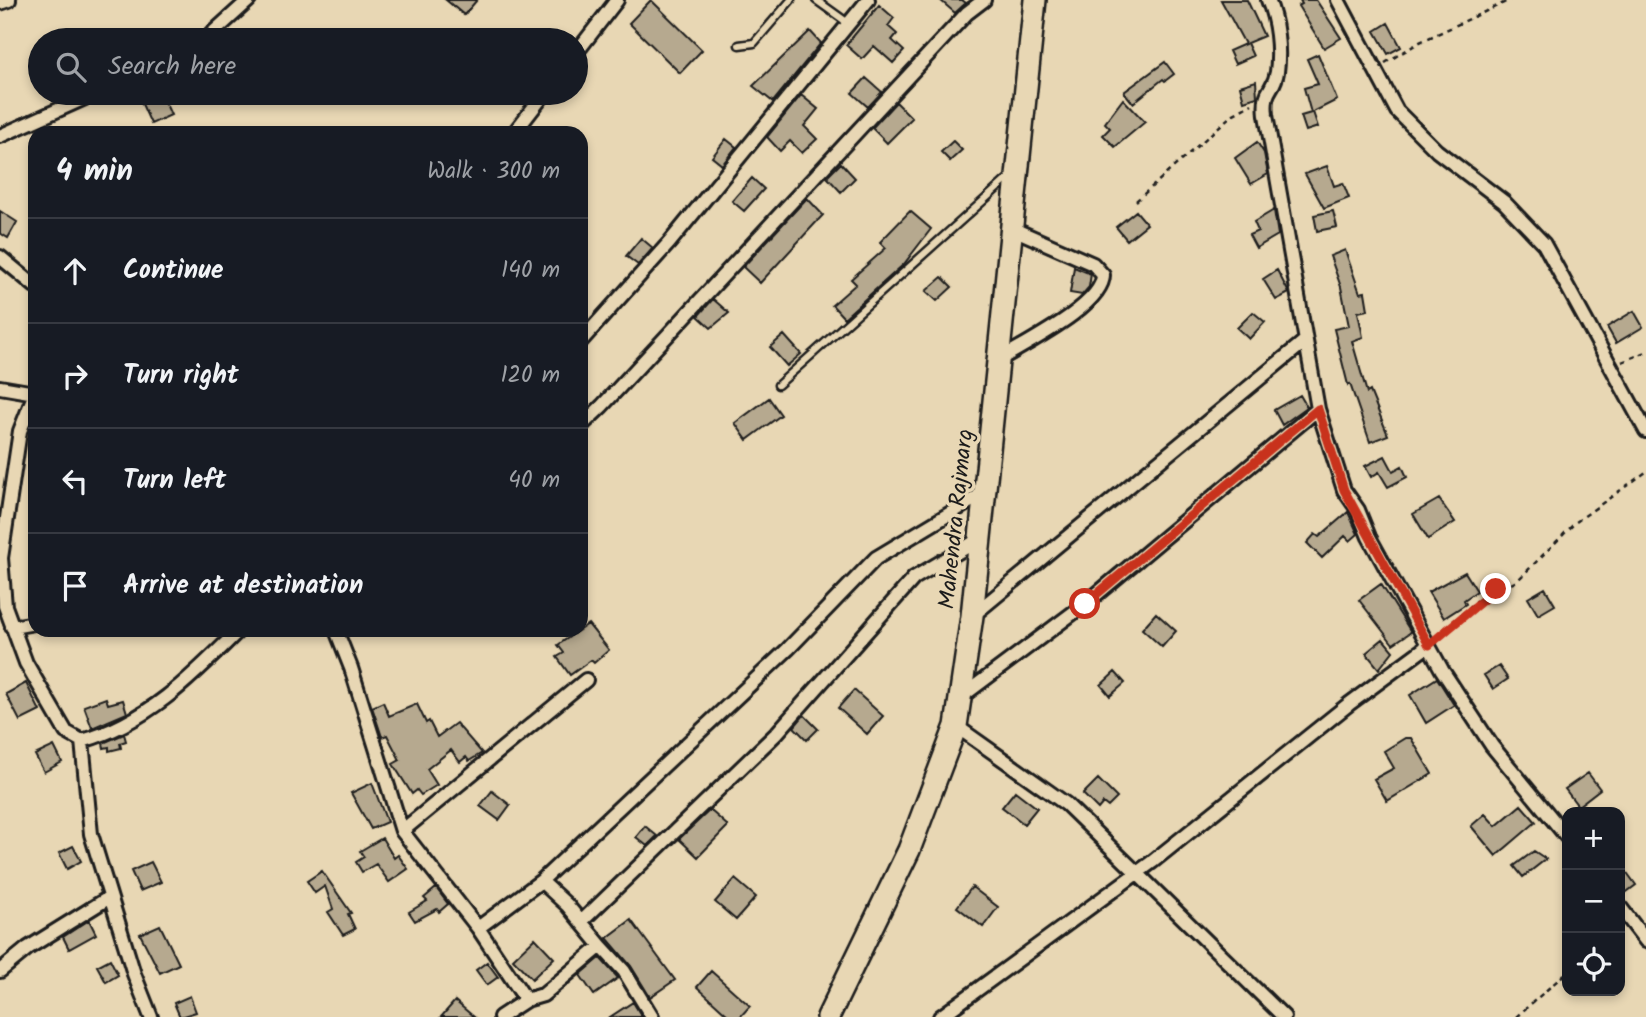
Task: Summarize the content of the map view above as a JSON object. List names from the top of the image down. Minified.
{"streets":{"highway":["Mahendra Rajmarg"]},"page":{"search":"Search here","heading":["4 min","Walk · 300 m"],"list":[["Continue","140 m"],["Turn right","120 m"],["Turn left","40 m"],"Arrive at destination"],"map_buttons":["+","−"]}}
